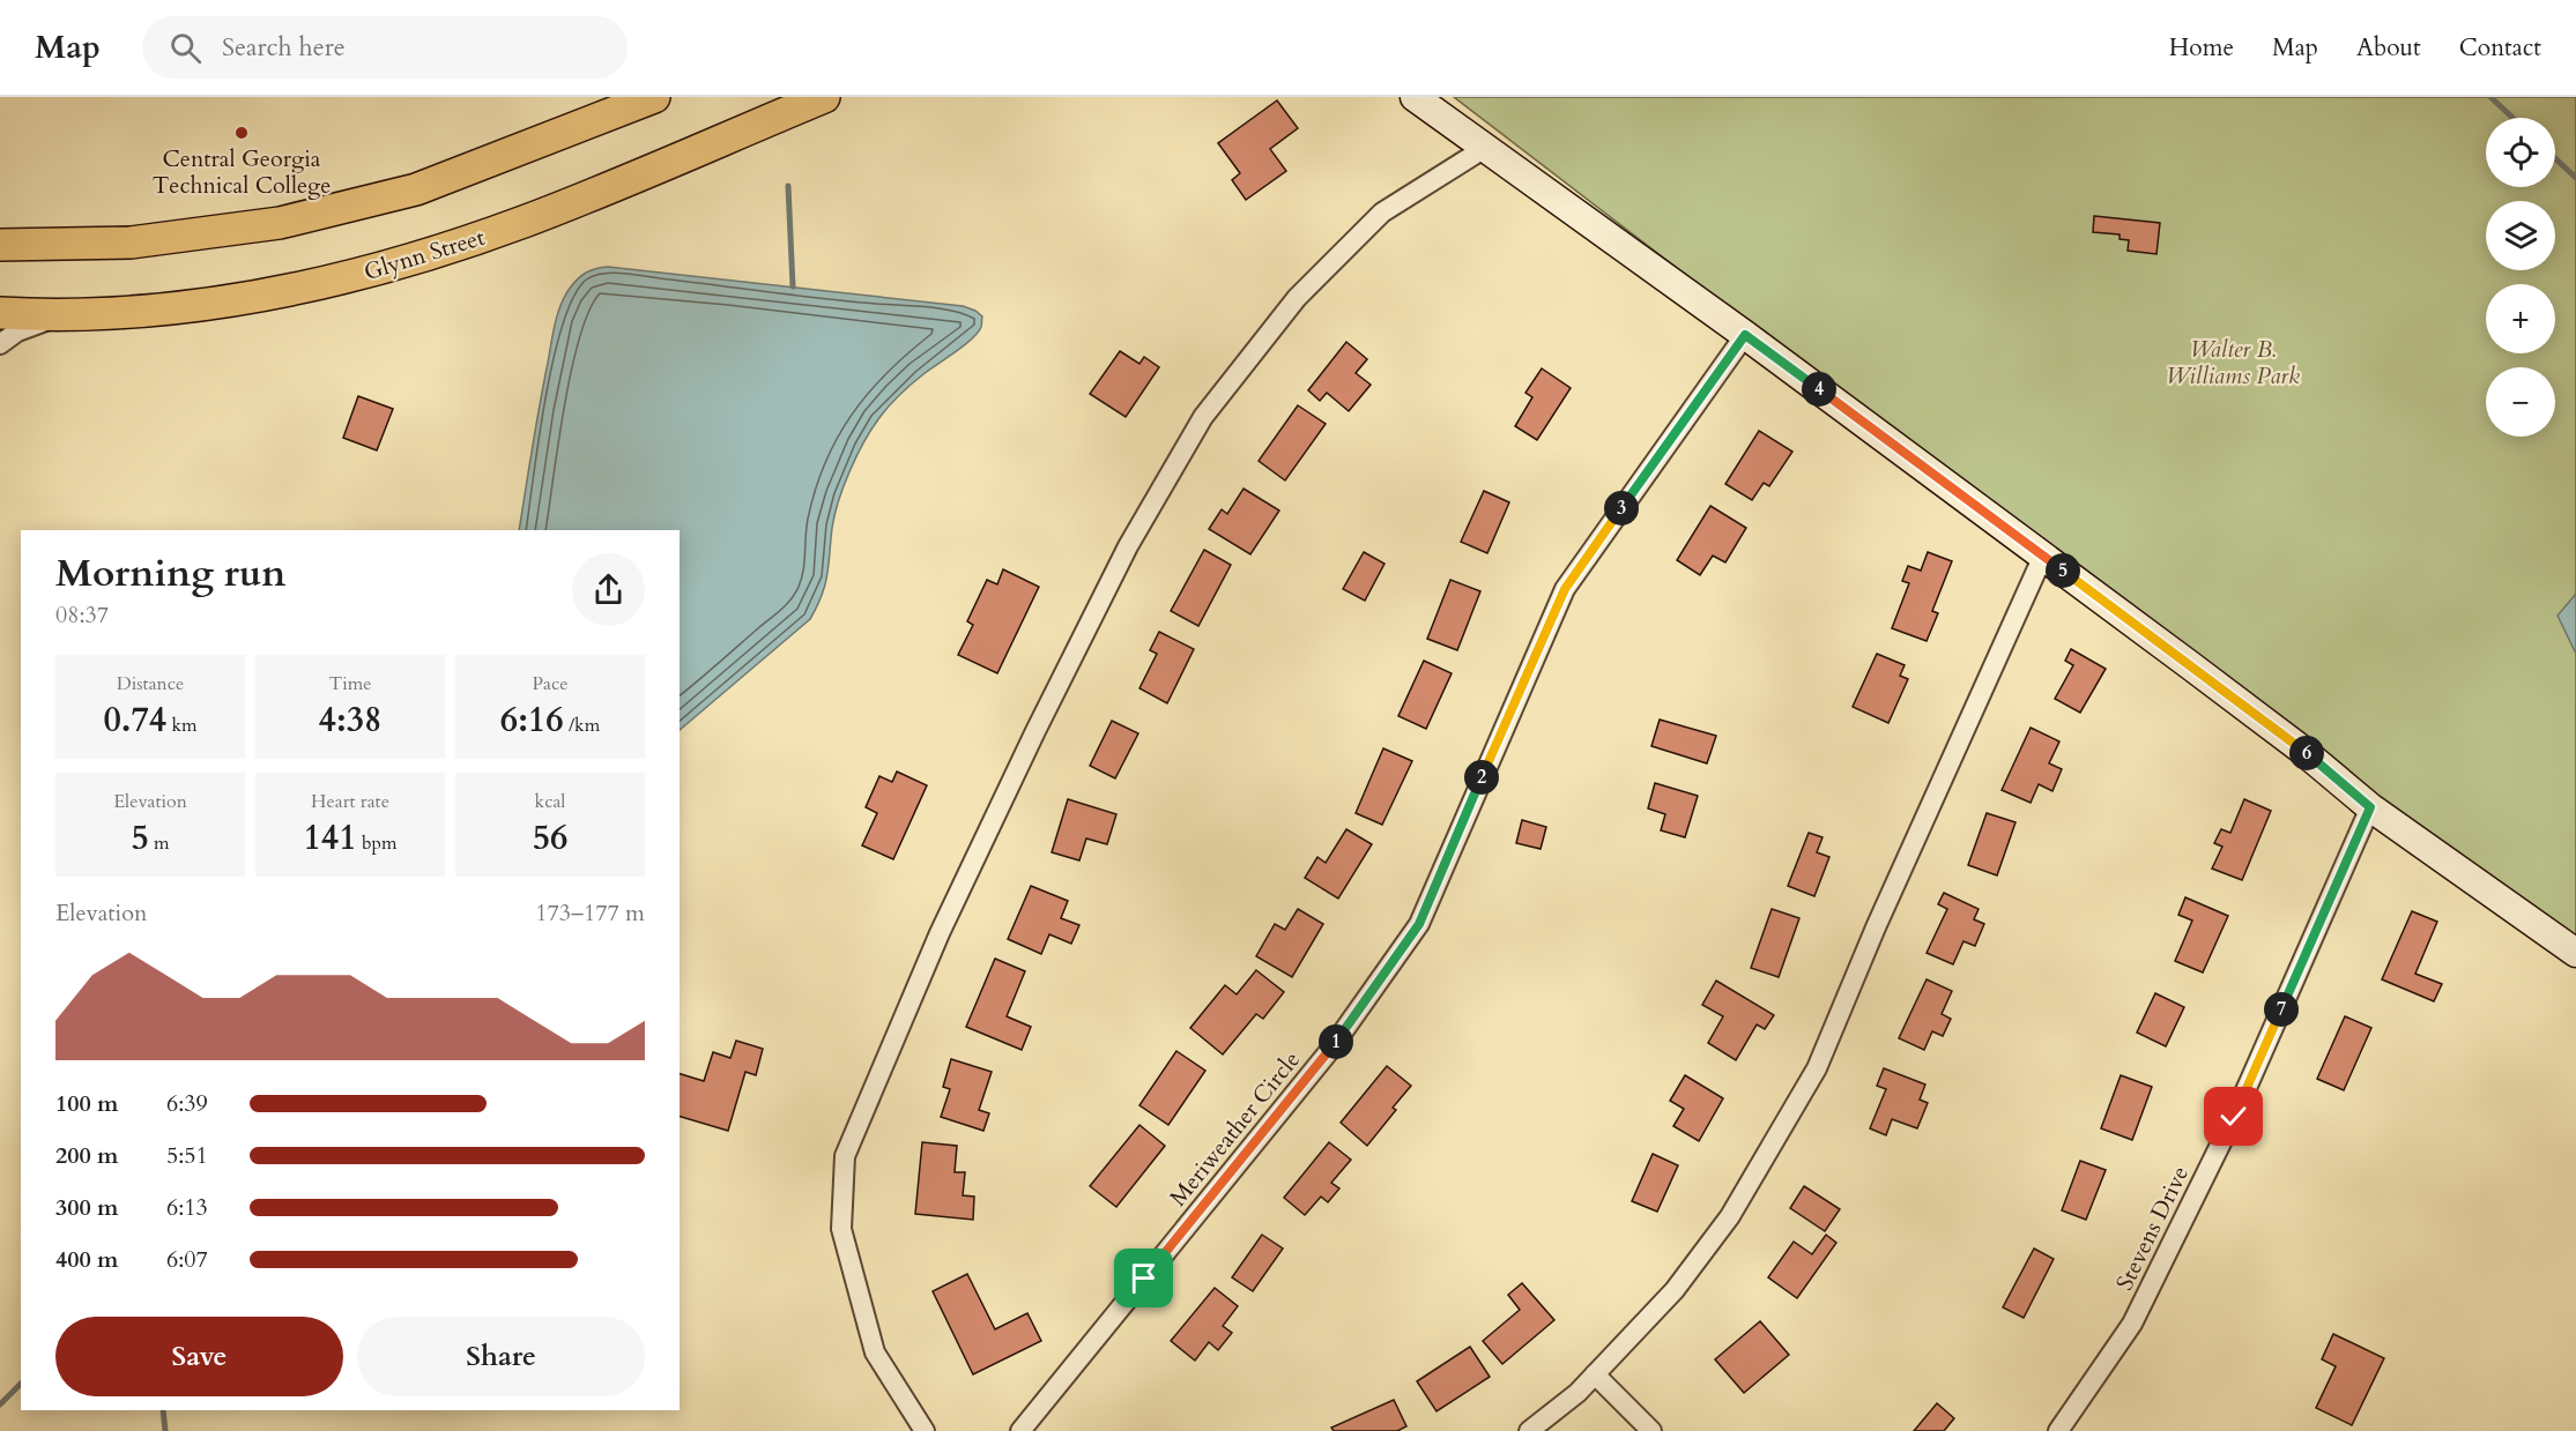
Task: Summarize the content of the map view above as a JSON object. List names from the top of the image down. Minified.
{"streets":{"main road":["Glynn Street"],"street":["Meriweather Circle","Stevens Drive"]},"parks":["Walter B. Williams Park"],"places":["Central Georgia Technical College"],"page":{"header":"Map","search":"Search here","nav":["Home","Map","About","Contact"],"map_buttons":["+","−"],"pins":["4","3","5","6","2","7","1"],"heading":["Morning run","08:37"],"stats":[["Distance","0.74 km"],["Time","4:38"],["Pace","6:16 /km"],["Elevation","5 m"],["Heart rate","141 bpm"],["kcal","56"]],"chart":["Elevation","173–177 m"],"list":[{"name":"100 m","note":"6:39"},{"name":"200 m","note":"5:51"},{"name":"300 m","note":"6:13"},{"name":"400 m","note":"6:07"}],"buttons":["Save","Share"]}}
